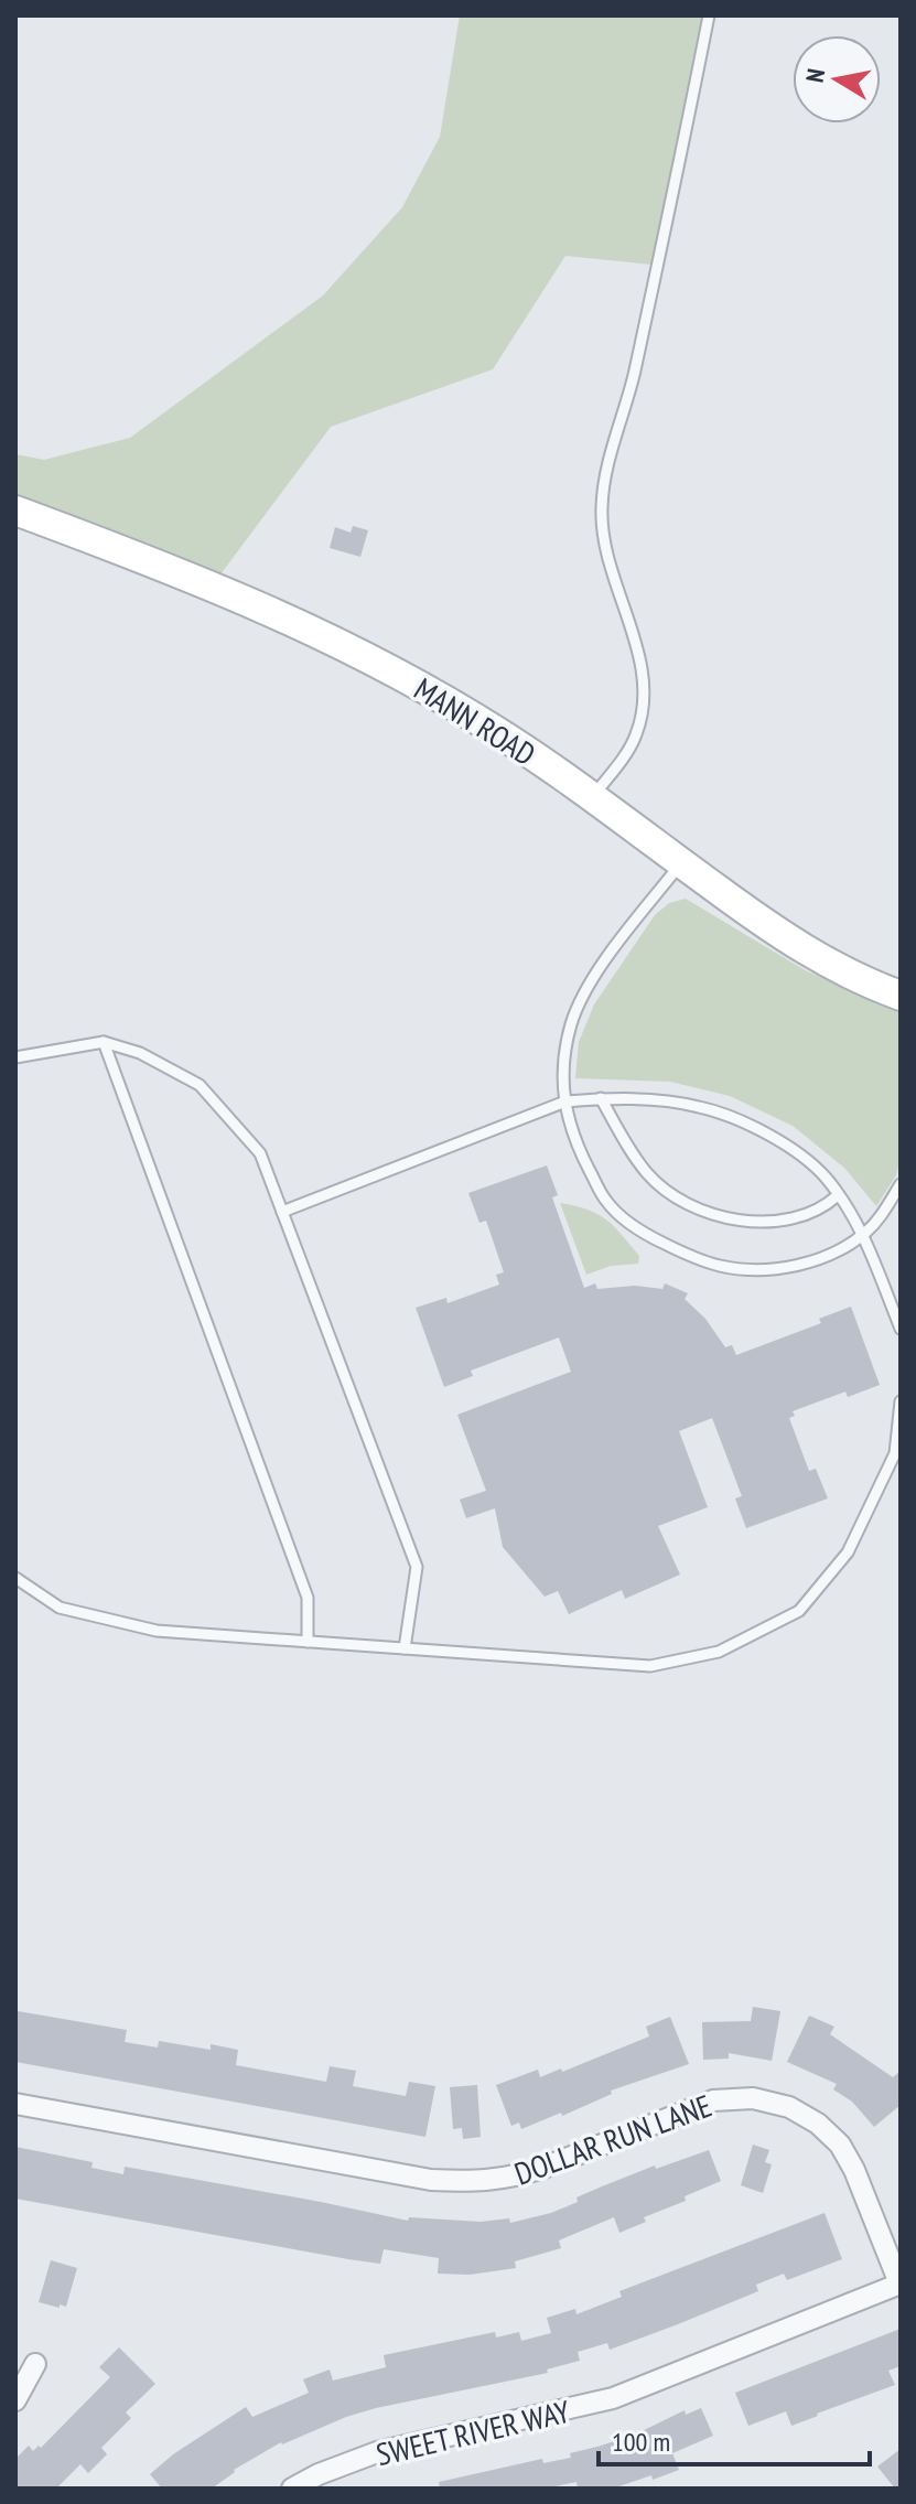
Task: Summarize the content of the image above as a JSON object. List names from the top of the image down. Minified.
{"streets":{"main road":["MANN ROAD"],"street":["DOLLAR RUN LANE","SWEET RIVER WAY"]},"crossings":[["DOLLAR RUN LANE","SWEET RIVER WAY"]],"scale_bar":"100 m","north":"left"}
